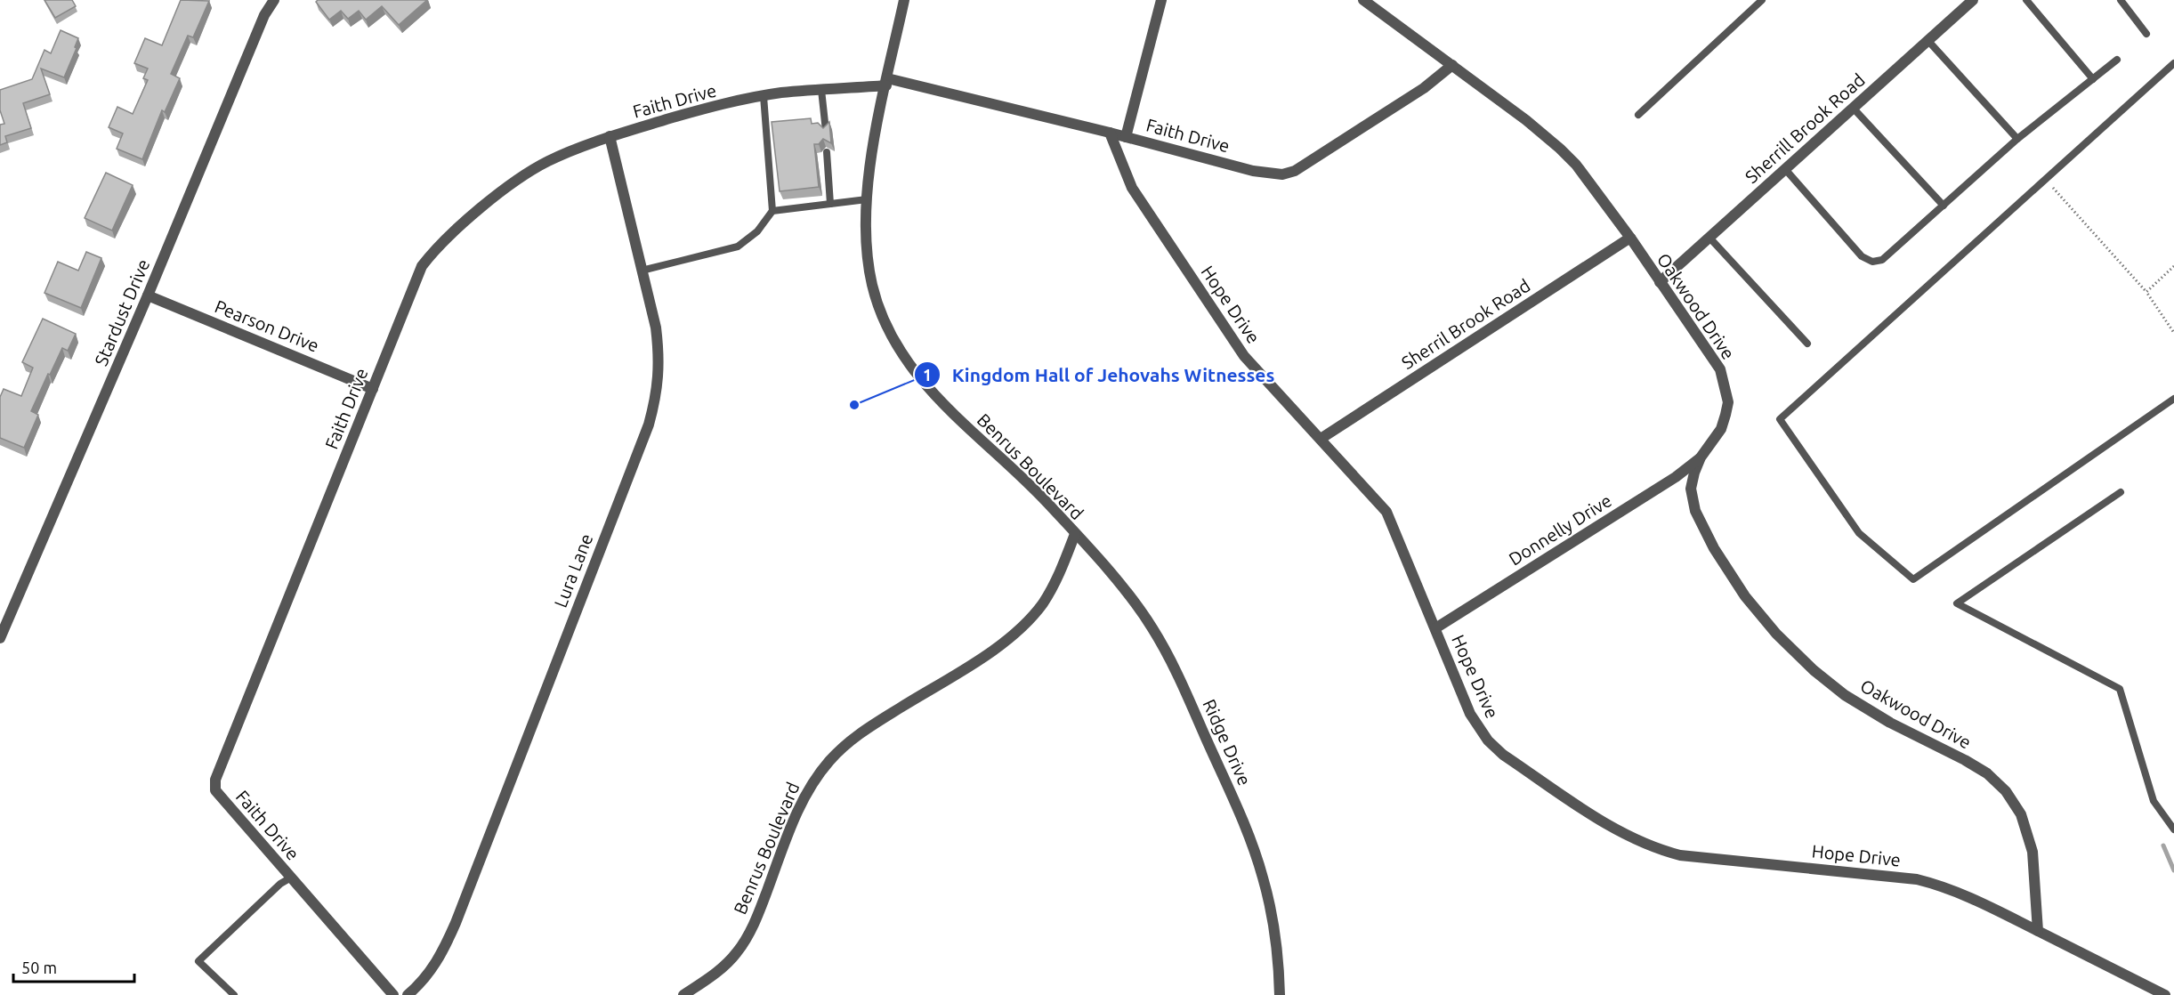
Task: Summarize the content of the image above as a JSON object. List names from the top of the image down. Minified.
{"streets":{"street":["Faith Drive","Sherrill Brook Road","Hope Drive","Oakwood Drive","Stardust Drive","Sherril Brook Road","Pearson Drive","Benrus Boulevard","Donnelly Drive","Lura Lane","Ridge Drive"]},"crossings":[["Faith Drive","Hope Drive"],["Faith Drive","Oakwood Drive"],["Faith Drive","Pearson Drive"],["Faith Drive","Benrus Boulevard"],["Faith Drive","Lura Lane"],["Sherrill Brook Road","Oakwood Drive"],["Hope Drive","Oakwood Drive"],["Hope Drive","Sherril Brook Road"],["Hope Drive","Donnelly Drive"],["Oakwood Drive","Sherril Brook Road"],["Oakwood Drive","Donnelly Drive"],["Stardust Drive","Pearson Drive"],["Benrus Boulevard","Ridge Drive"]],"places":["Kingdom Hall of Jehovahs Witnesses"],"scale_bar":"50 m"}
